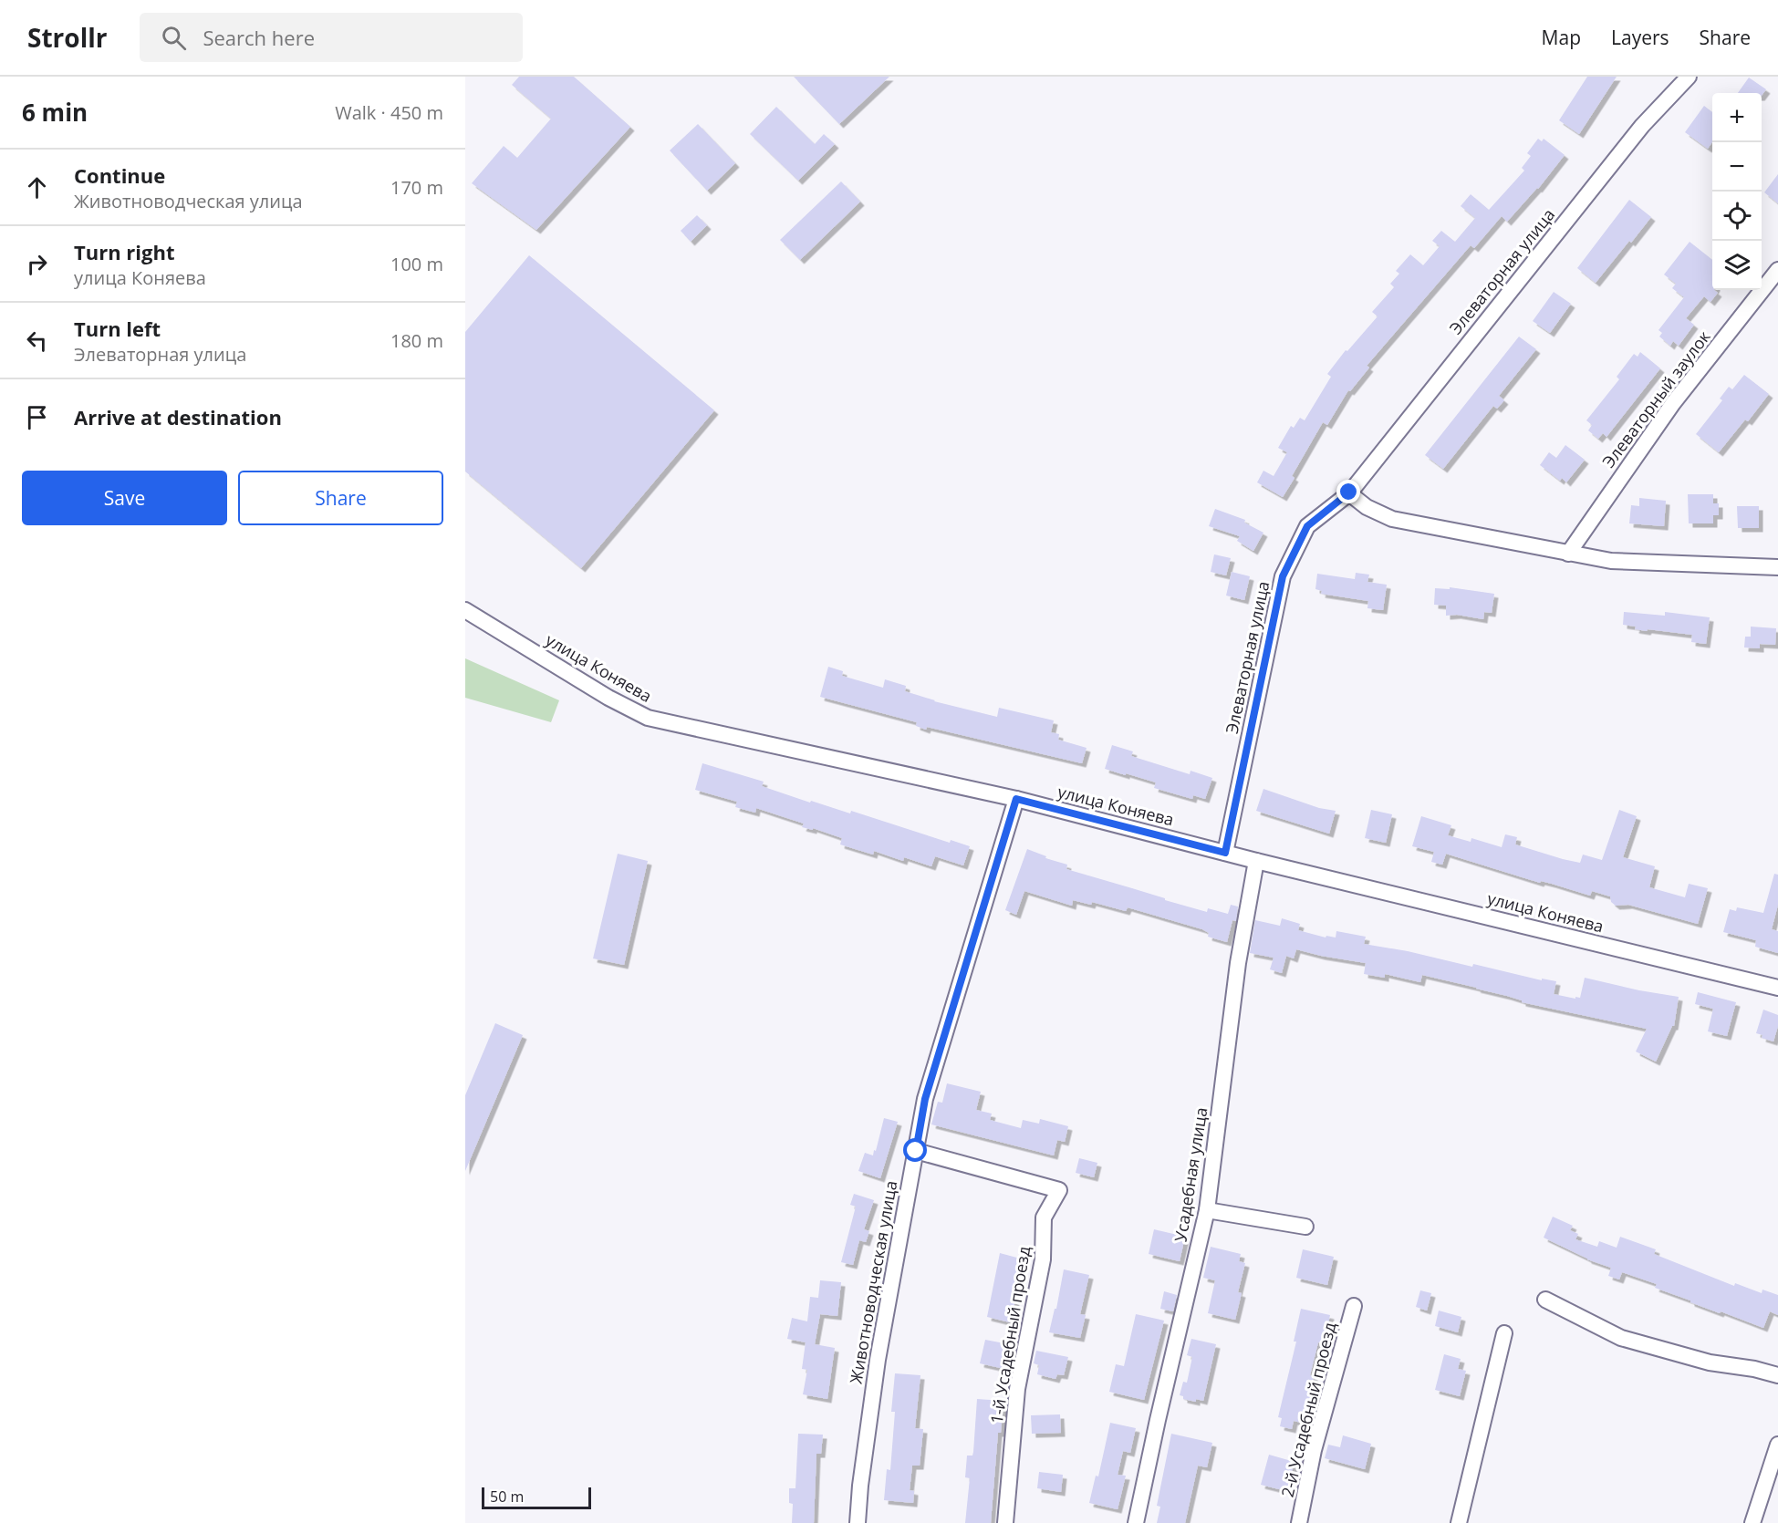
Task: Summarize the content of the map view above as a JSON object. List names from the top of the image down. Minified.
{"streets":{"street":["Элеваторная улица","Элеваторный заулок","улица Коняева","Усадебная улица","Животноводческая улица","1-й Усадебный проезд","2-й Усадебный проезд"]},"crossings":[["Элеваторная улица","улица Коняева"],["улица Коняева","Усадебная улица"],["улица Коняева","Животноводческая улица"],["Животноводческая улица","1-й Усадебный проезд"]],"scale_bar":"50 m","page":{"header":"Strollr","search":"Search here","nav":["Map","Layers","Share"],"heading":["6 min","Walk · 450 m"],"map_buttons":["+","−"],"list":[["Continue","Животноводческая улица","170 m"],["Turn right","улица Коняева","100 m"],["Turn left","Элеваторная улица","180 m"],"Arrive at destination"],"buttons":["Save","Share"],"scale":"50 m"}}
